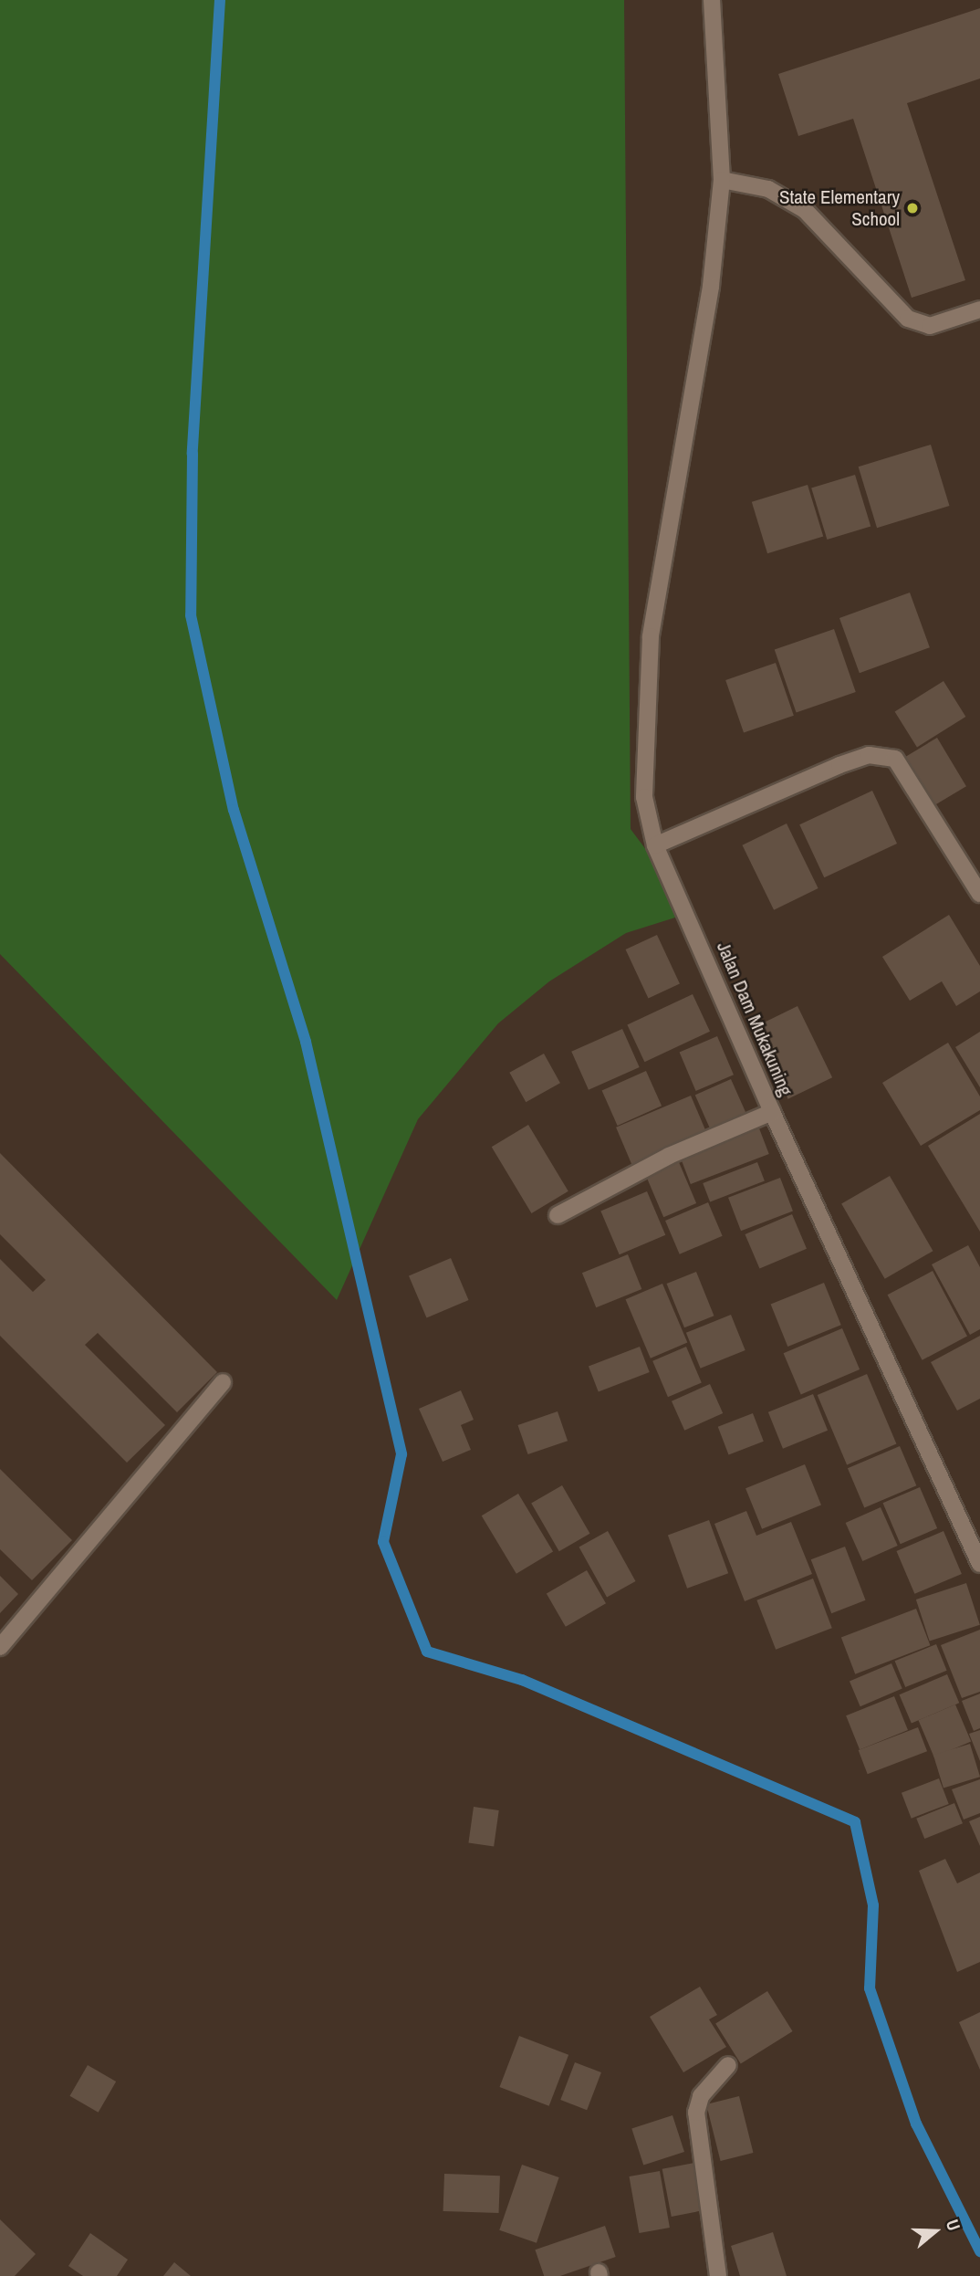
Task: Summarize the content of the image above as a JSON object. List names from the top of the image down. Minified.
{"streets":{"street":["Jalan Dam Mukakuning"]},"places":["State Elementary School"],"north":"right"}
